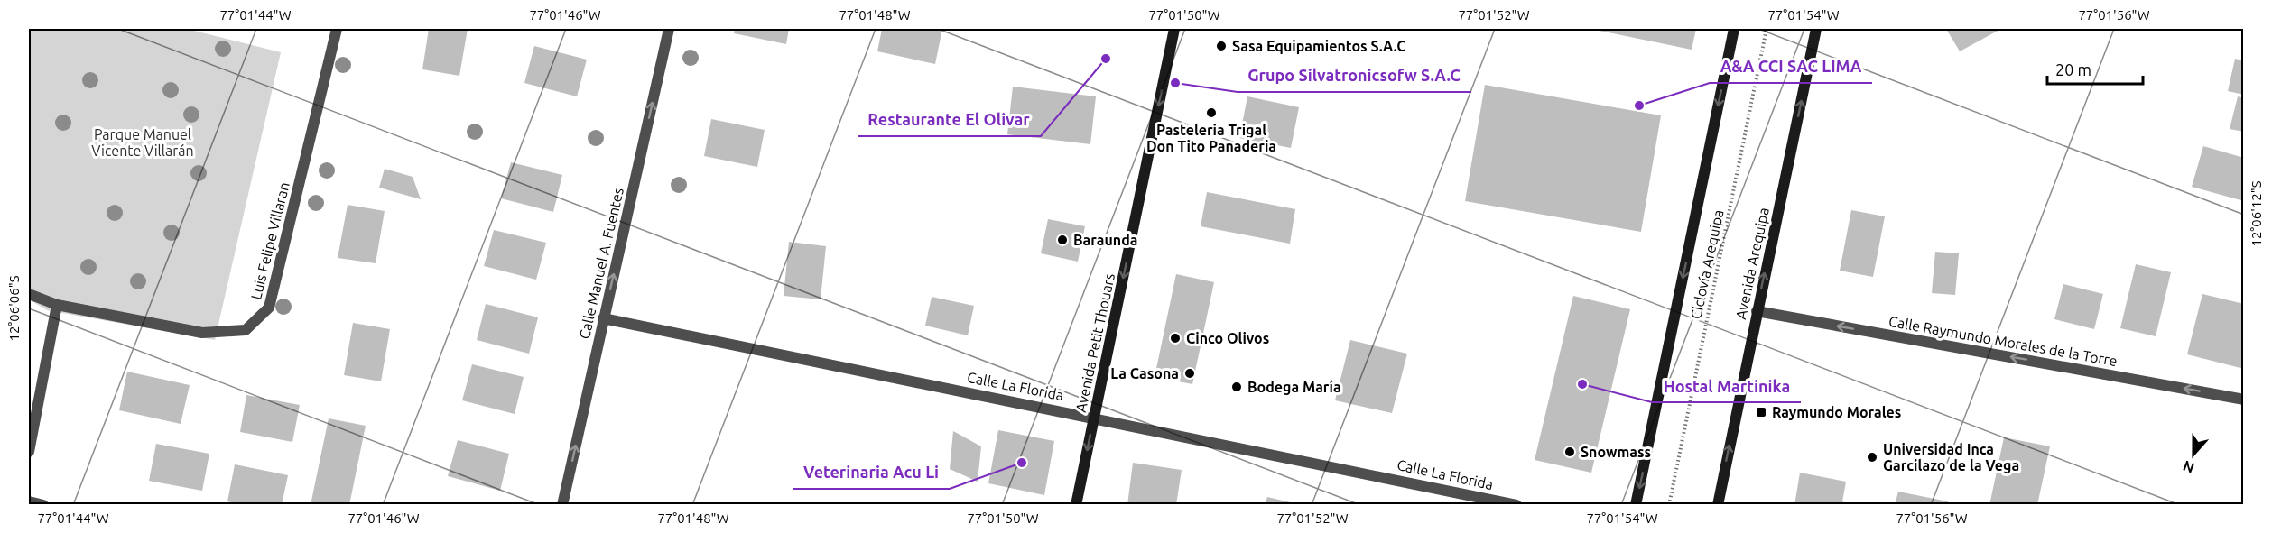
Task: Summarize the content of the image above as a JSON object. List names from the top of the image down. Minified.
{"streets":{"main road":["Avenida Arequipa","Avenida Petit Thouars"],"street":["Luis Felipe Villaran","Calle Manuel A. Fuentes","Calle Raymundo Morales de la Torre","Calle La Florida"],"path":["Ciclovía Arequipa"]},"crossings":[["Calle Manuel A. Fuentes","Calle La Florida"],["Avenida Arequipa","Calle Raymundo Morales de la Torre"],["Avenida Petit Thouars","Calle La Florida"]],"one_way":["Calle Manuel A. Fuentes","Calle Raymundo Morales de la Torre","Avenida Petit Thouars"],"parks":["Parque Manuel Vicente Villarán"],"places":{"other":["Sasa Equipamientos S.A.C","Restaurante El Olivar","Grupo Silvatronicsofw S.A.C","A&A CCI SAC LIMA","Pasteleria Trigal Don Tito Panaderia","Baraunda","Cinco Olivos","La Casona","Hostal Martinika","Bodega María","Snowmass","Universidad Inca Garcilazo de la Vega","Veterinaria Acu Li"],"transit":["Raymundo Morales"]},"scale_bar":"20 m","north":"bottom","coordinates":["77°01'44\"W","77°01'46\"W","77°01'48\"W","77°01'50\"W","77°01'52\"W","77°01'54\"W","77°01'56\"W","12°06'12\"S","12°06'06\"S"]}
